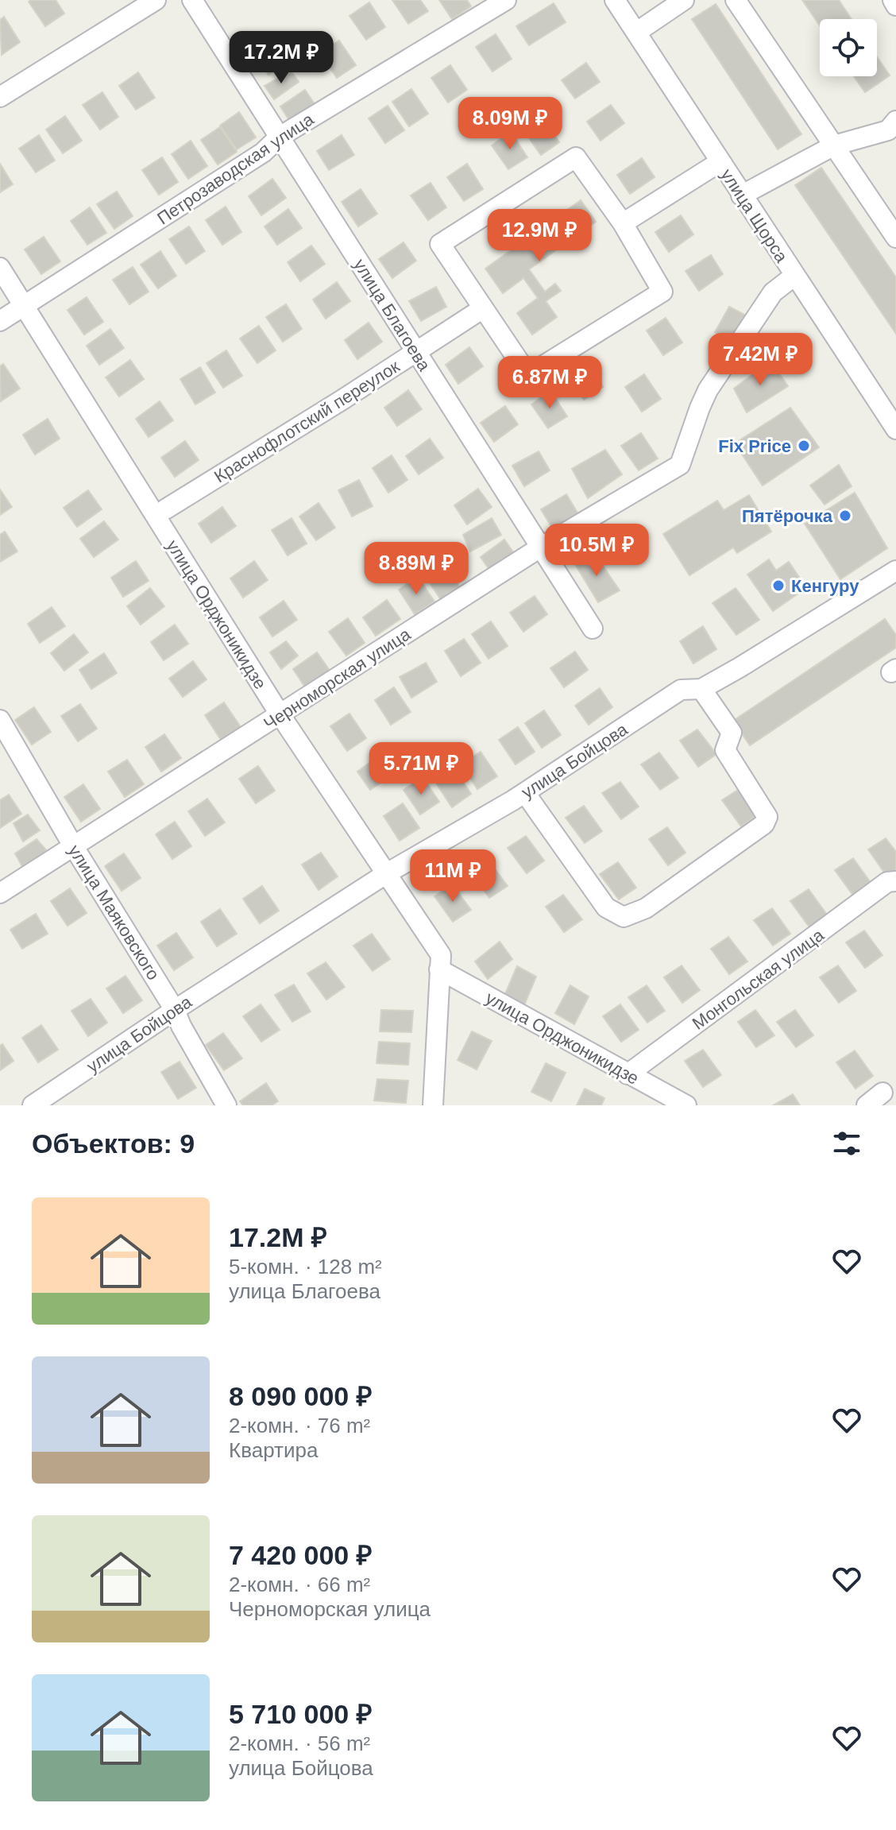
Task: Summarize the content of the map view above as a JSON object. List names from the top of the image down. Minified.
{"streets":{"street":["Петрозаводская улица","улица Щорса","улица Благоева","Краснофлотский переулок","улица Орджоникидзе","Черноморская улица","улица Бойцова","улица Маяковского","Монгольская улица"]},"crossings":[["Петрозаводская улица","улица Благоева"],["Петрозаводская улица","улица Орджоникидзе"],["улица Щорса","Черноморская улица"],["улица Благоева","Краснофлотский переулок"],["улица Благоева","Черноморская улица"],["улица Орджоникидзе","Черноморская улица"],["улица Орджоникидзе","улица Бойцова"],["улица Орджоникидзе","Монгольская улица"],["Черноморская улица","улица Маяковского"],["улица Бойцова","улица Маяковского"]],"places":["Fix Price","Пятёрочка","Кенгуру"],"page":{"price":["17.2M ₽","8.09M ₽","12.9M ₽","7.42M ₽","6.87M ₽","10.5M ₽","8.89M ₽","5.71M ₽","11M ₽"],"heading":"Объектов: 9","list":[{"name":"17.2M ₽","note":"5-комн. · 128 m² · улица Благоева"},{"name":"8 090 000 ₽","note":"2-комн. · 76 m² · Квартира"},{"name":"7 420 000 ₽","note":"2-комн. · 66 m² · Черноморская улица"},{"name":"5 710 000 ₽","note":"2-комн. · 56 m² · улица Бойцова"}]}}
